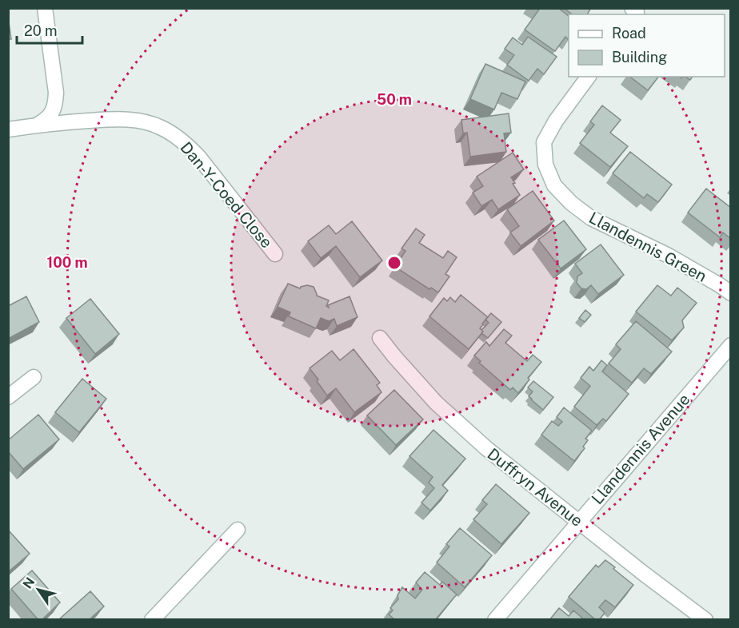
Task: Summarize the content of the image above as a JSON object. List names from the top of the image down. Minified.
{"streets":{"street":["Dan-Y-Coed Close","Llandennis Green","Llandennis Avenue","Duffryn Avenue"]},"crossings":[["Llandennis Avenue","Duffryn Avenue"]],"legend":["Road","Building"],"scale_bar":"20 m","north":"top left","rings":["50 m","100 m"]}
